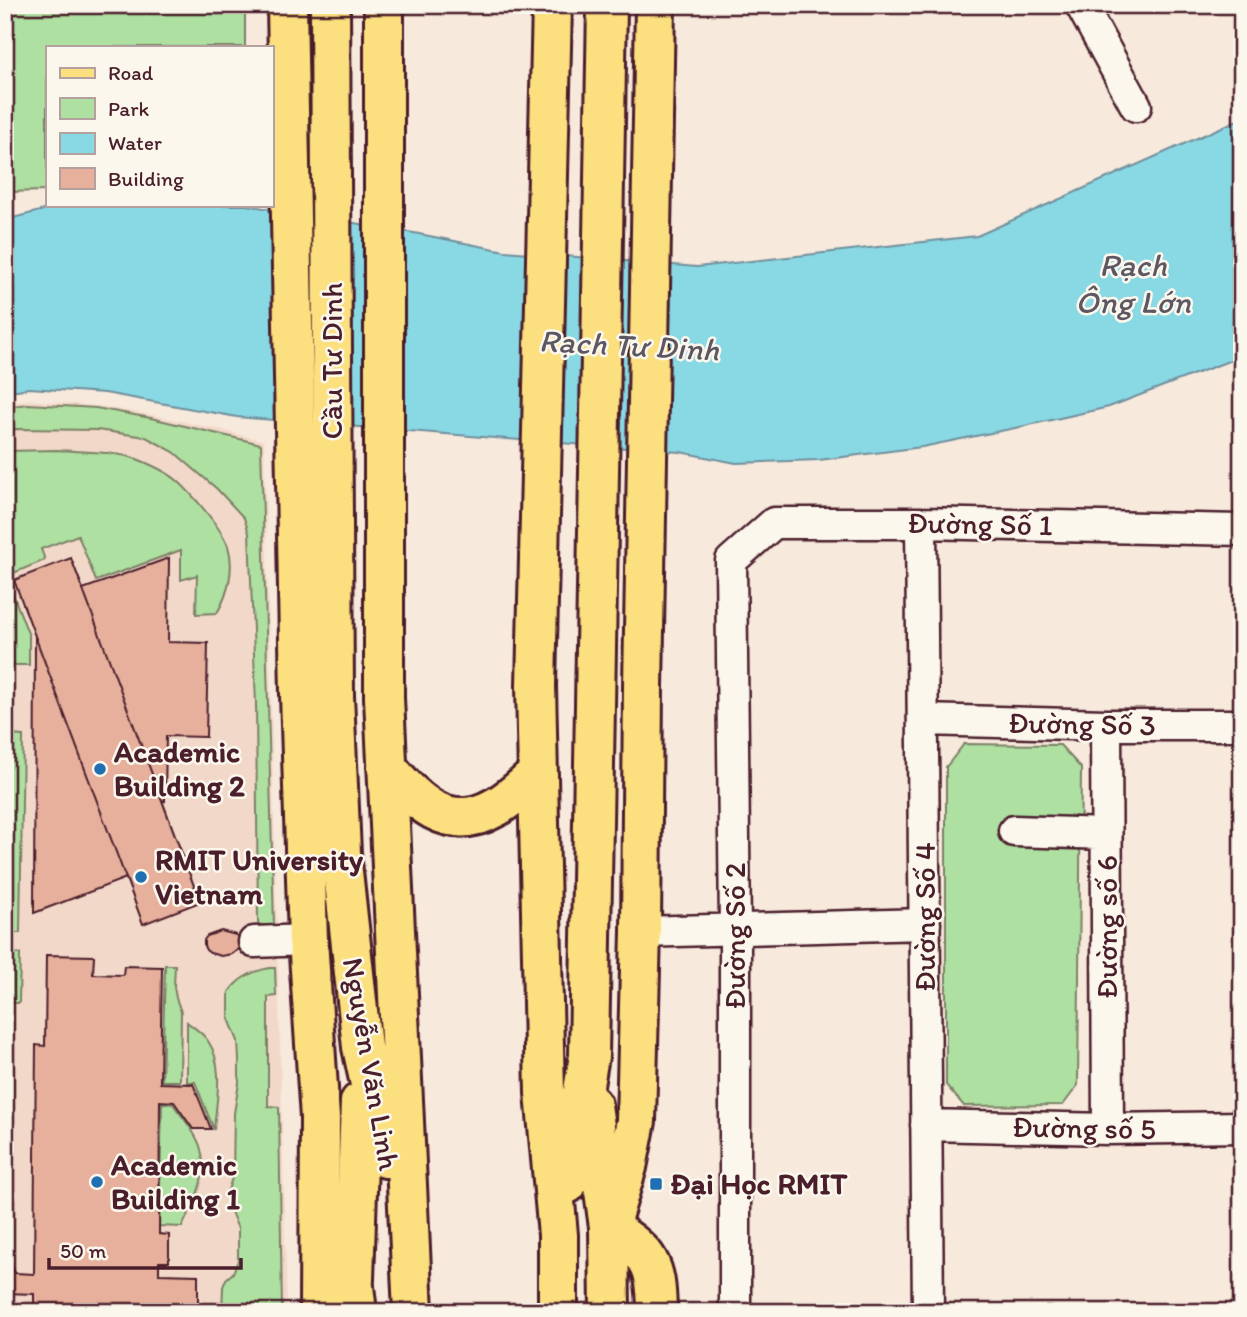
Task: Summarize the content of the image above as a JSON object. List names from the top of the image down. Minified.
{"streets":{"main road":["Cầu Tư Dinh","Nguyễn Văn Linh"],"street":["Đường Số 1","Đường Số 3","Đường Số 4","Đường số 6","Đường Số 2","Đường số 5"]},"crossings":[["Cầu Tư Dinh","Nguyễn Văn Linh"],["Đường Số 1","Đường Số 4"],["Đường Số 1","Đường Số 2"],["Đường Số 3","Đường Số 4"],["Đường Số 3","Đường số 6"],["Đường Số 4","Đường số 5"],["Đường số 6","Đường số 5"]],"water":["Rạch Ông Lớn","Rạch Tư Dinh"],"places":{"other":["Academic Building 2","RMIT University Vietnam","Academic Building 1"],"transit":["Đại Học RMIT"]},"legend":["Road","Park","Water","Building"],"scale_bar":"50 m"}
